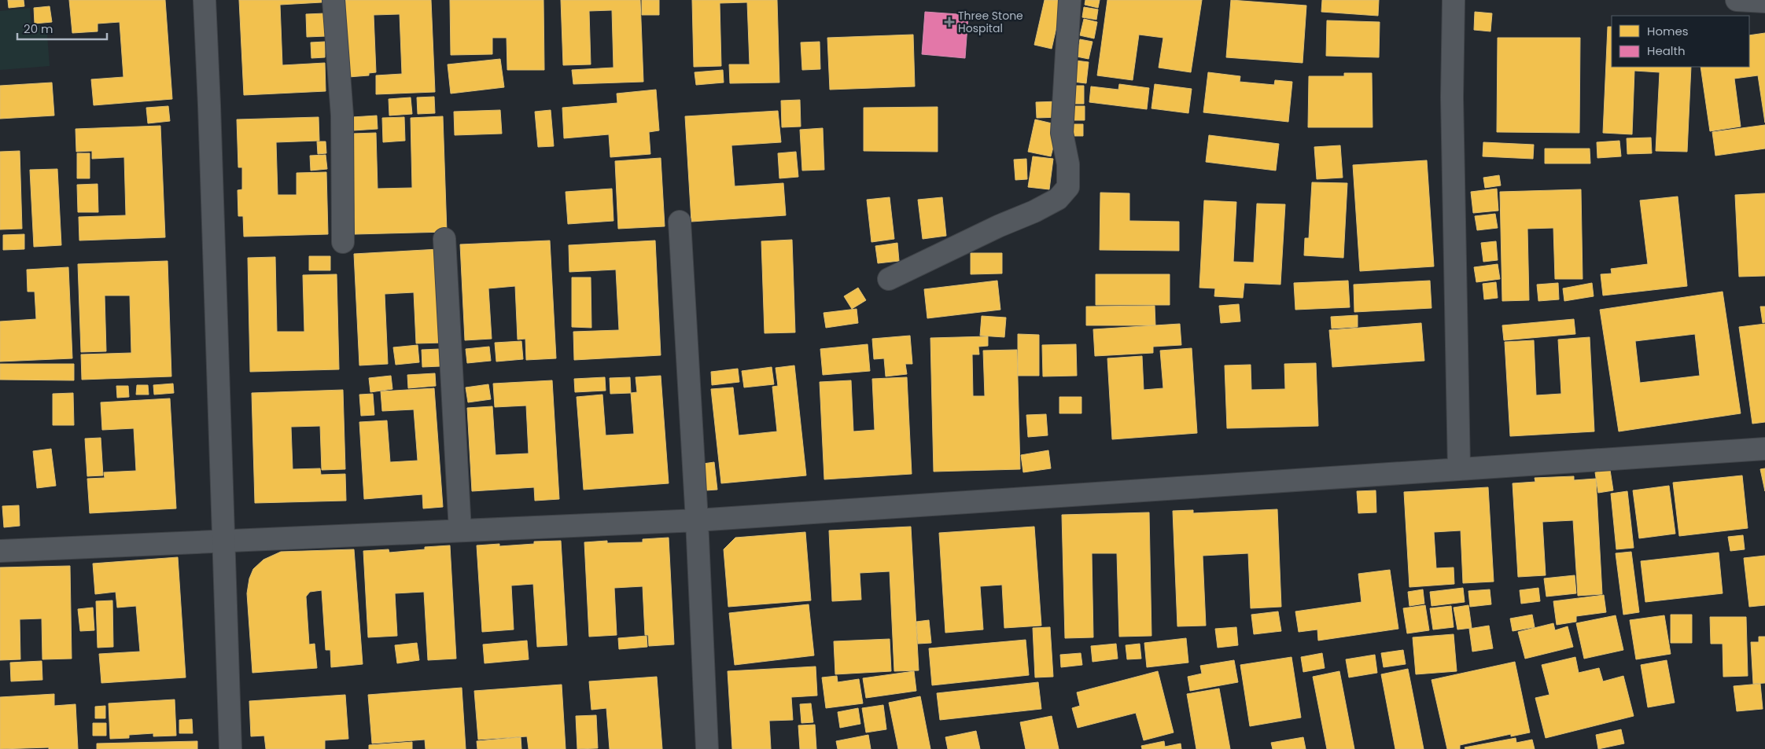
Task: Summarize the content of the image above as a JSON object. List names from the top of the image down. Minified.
{"places":{"health":["Three Stone Hospital"]},"legend":["Homes","Health"],"scale_bar":"20 m"}
